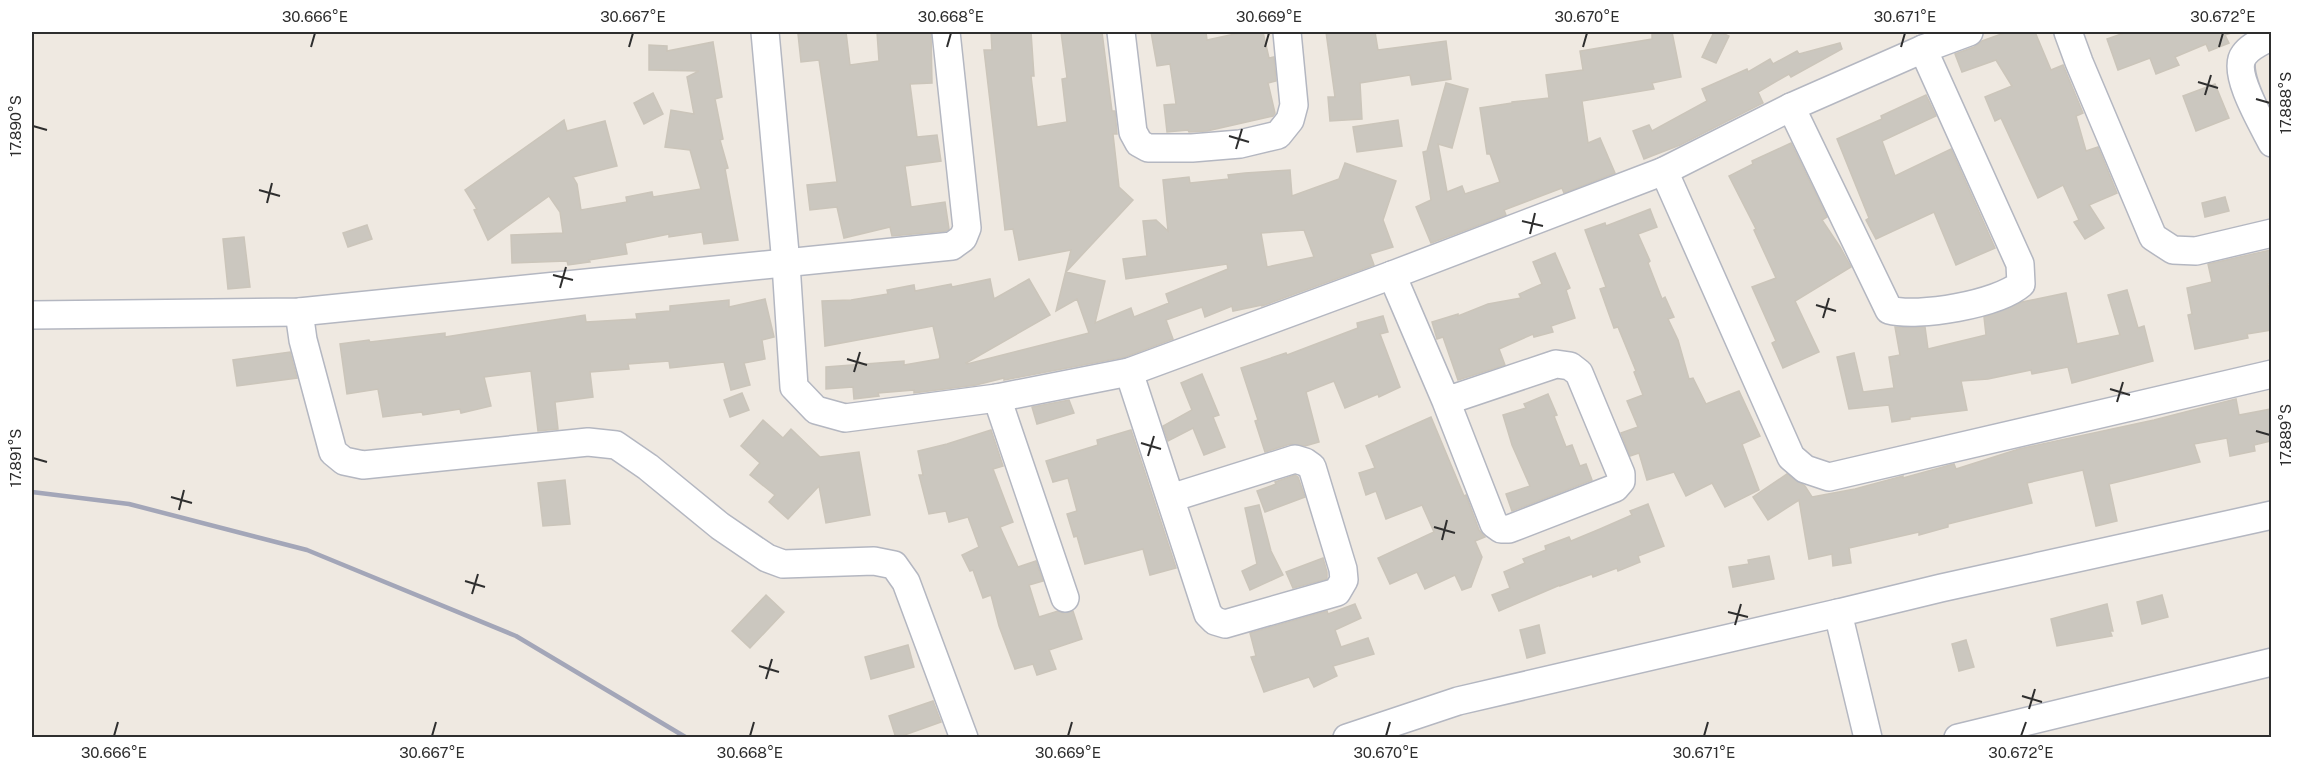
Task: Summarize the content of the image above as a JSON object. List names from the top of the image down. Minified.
{"coordinates":["30.666°E","30.667°E","30.668°E","30.669°E","30.670°E","30.671°E","30.672°E","17.888°S","17.890°S","17.889°S","17.891°S"]}
